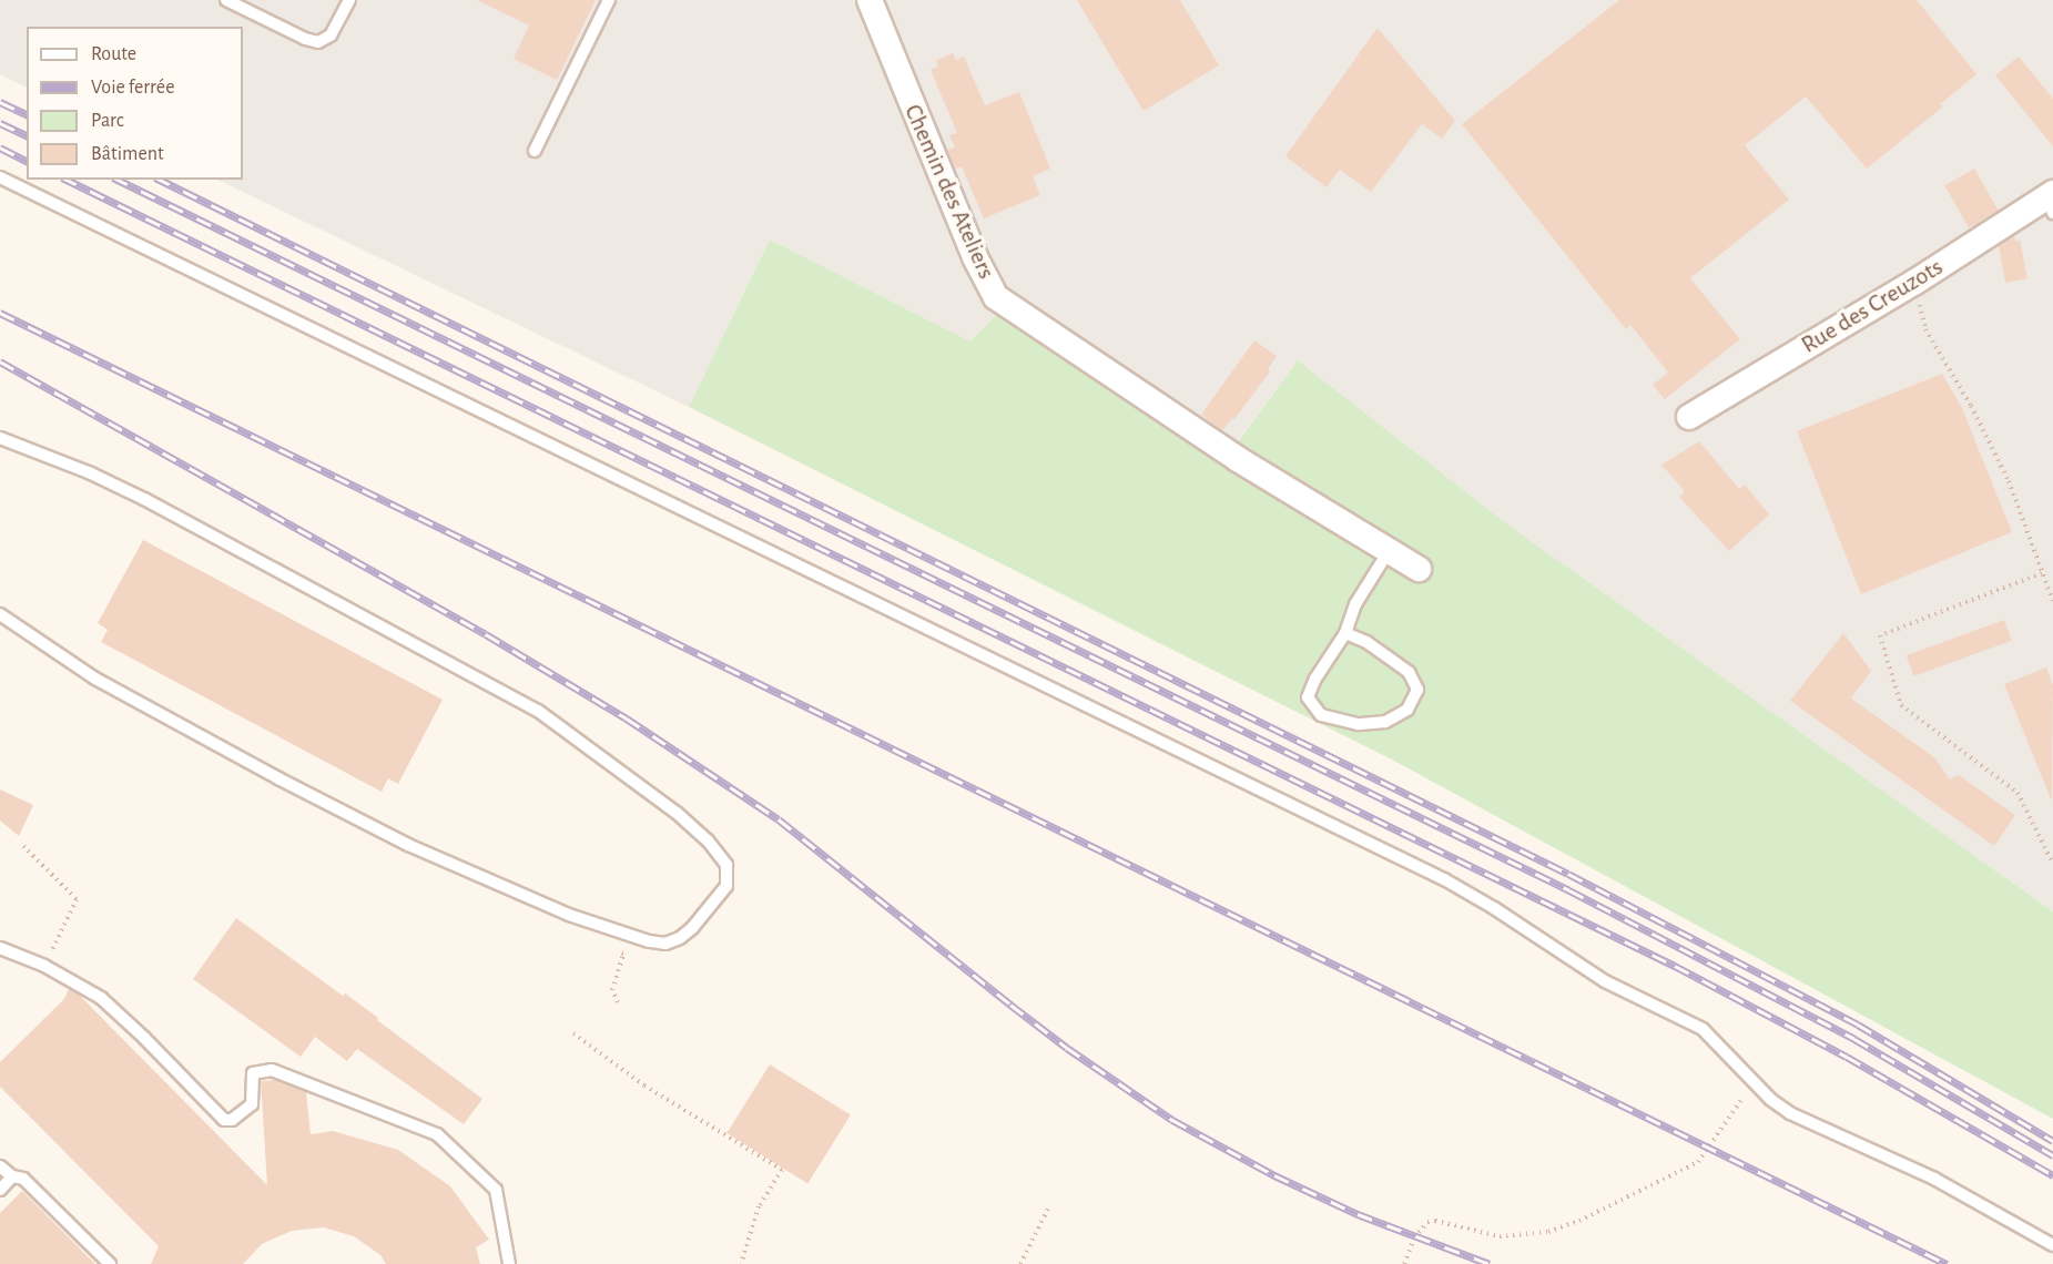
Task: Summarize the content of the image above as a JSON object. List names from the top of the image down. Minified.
{"streets":{"street":["Chemin des Ateliers","Rue des Creuzots"]},"legend":["Route","Voie ferrée","Parc","Bâtiment"]}
